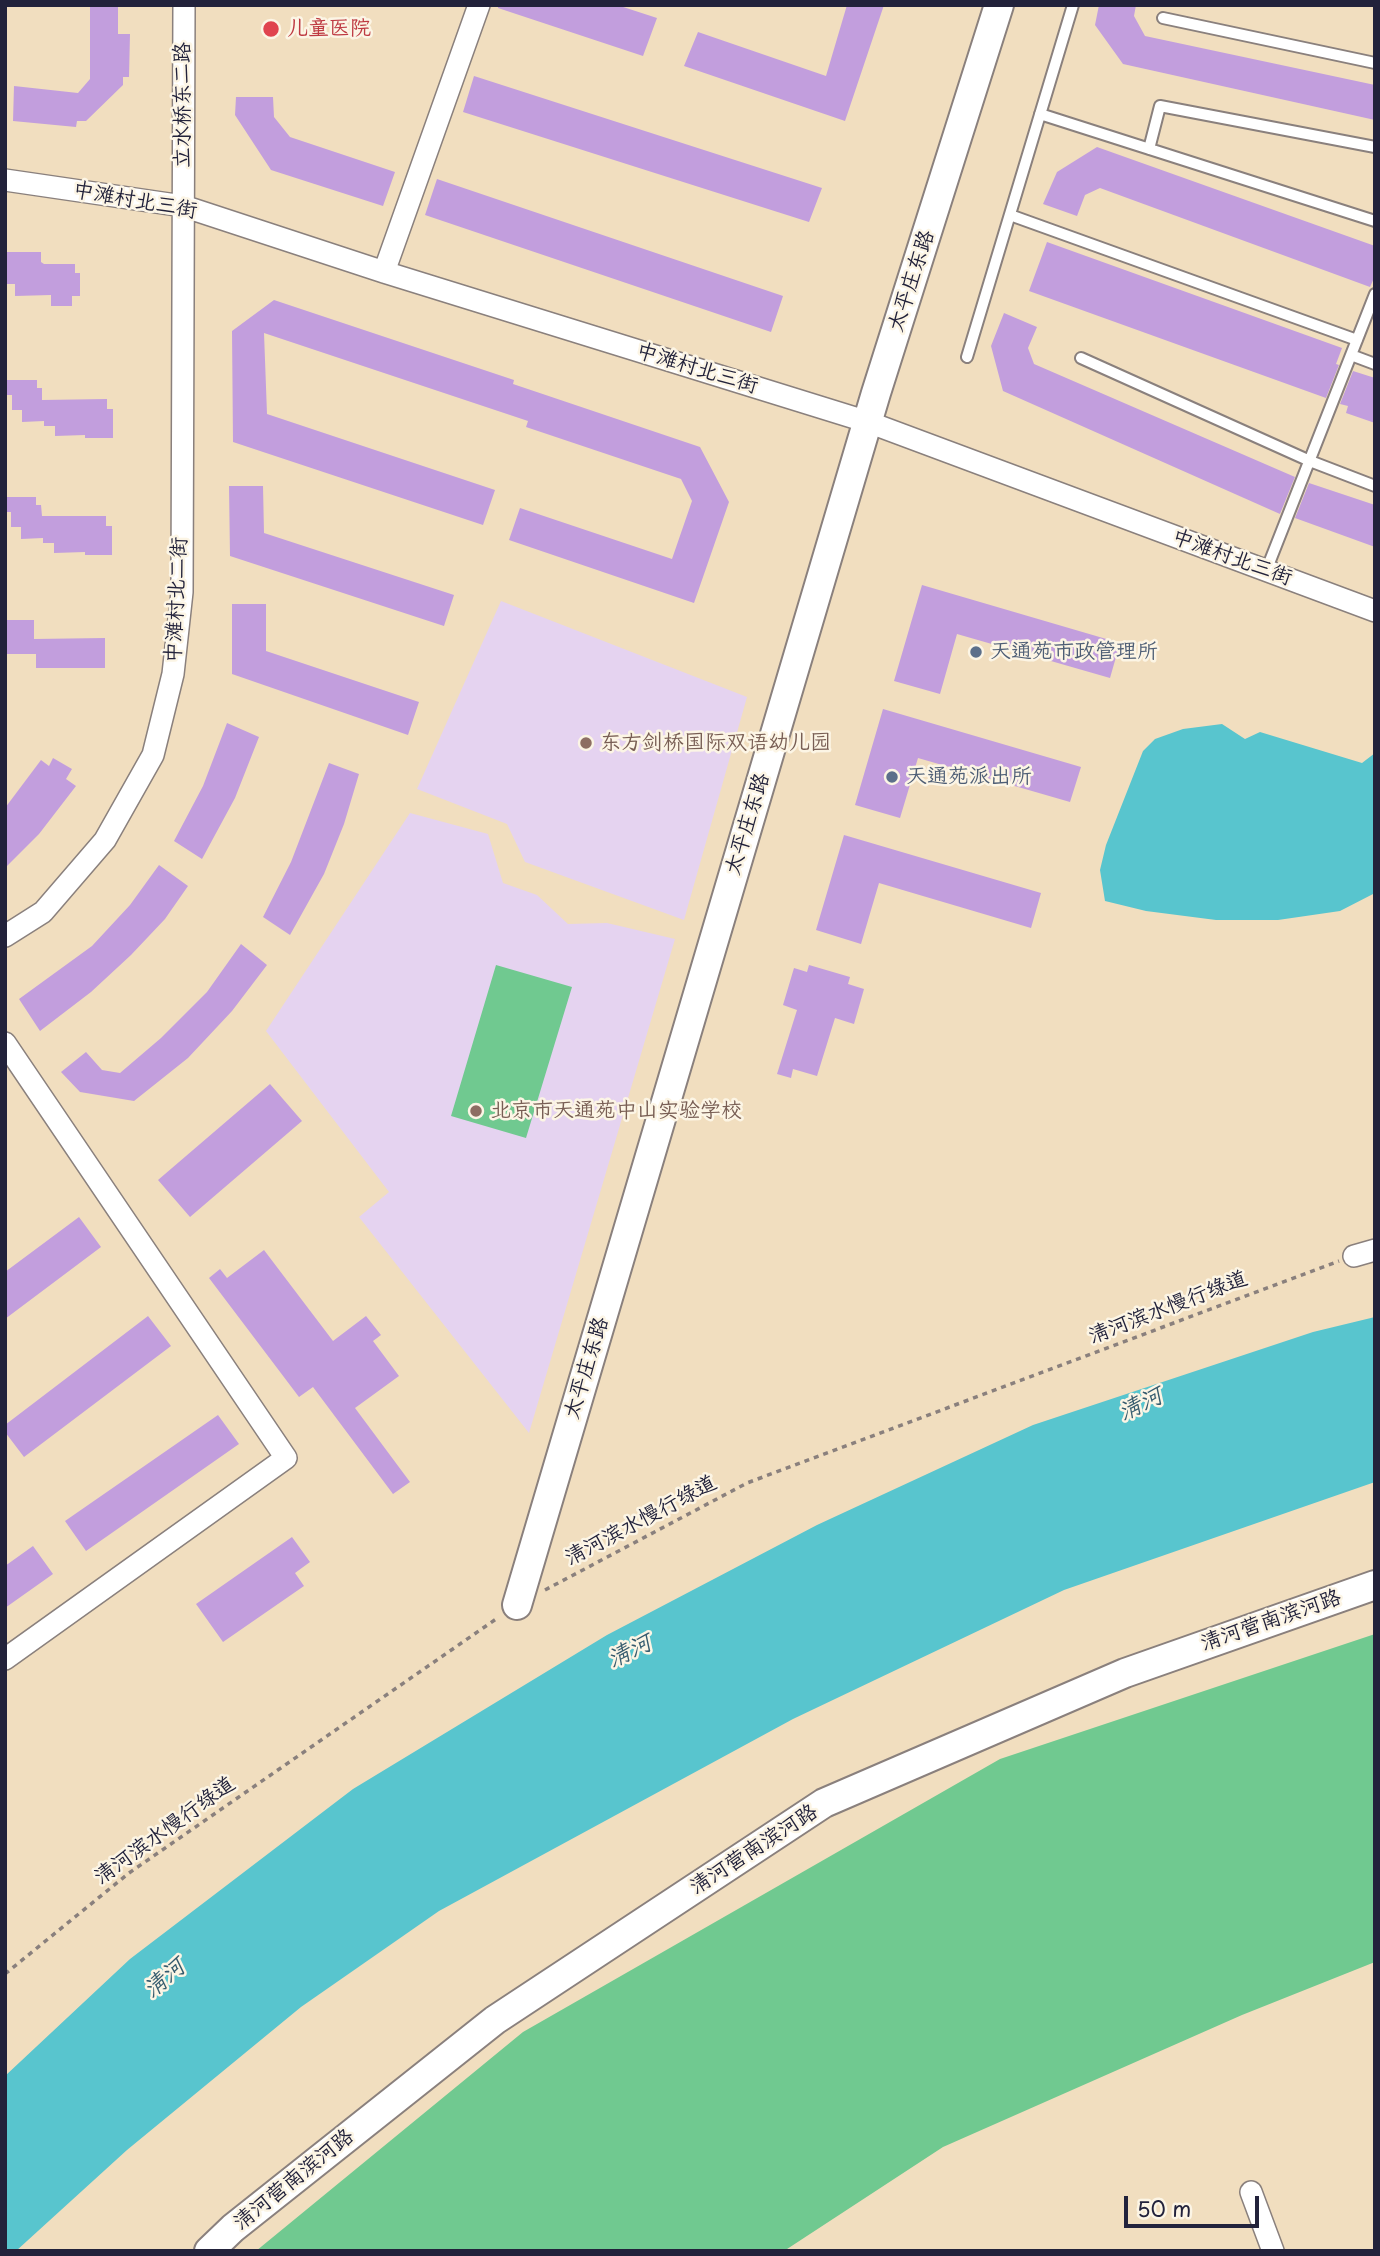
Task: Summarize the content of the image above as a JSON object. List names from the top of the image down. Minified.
{"streets":{"street":["立水桥东二路","中滩村北三街","太平庄东路","中滩村北二街","清河营南滨河路"],"path":["清河滨水慢行绿道"]},"crossings":[["立水桥东二路","中滩村北三街"],["立水桥东二路","中滩村北二街"],["中滩村北三街","太平庄东路"],["中滩村北三街","中滩村北二街"],["太平庄东路","清河滨水慢行绿道"]],"water":["清河"],"places":["儿童医院","天通苑市政管理所","东方剑桥国际双语幼儿园","天通苑派出所","北京市天通苑中山实验学校"],"scale_bar":"50 m"}
